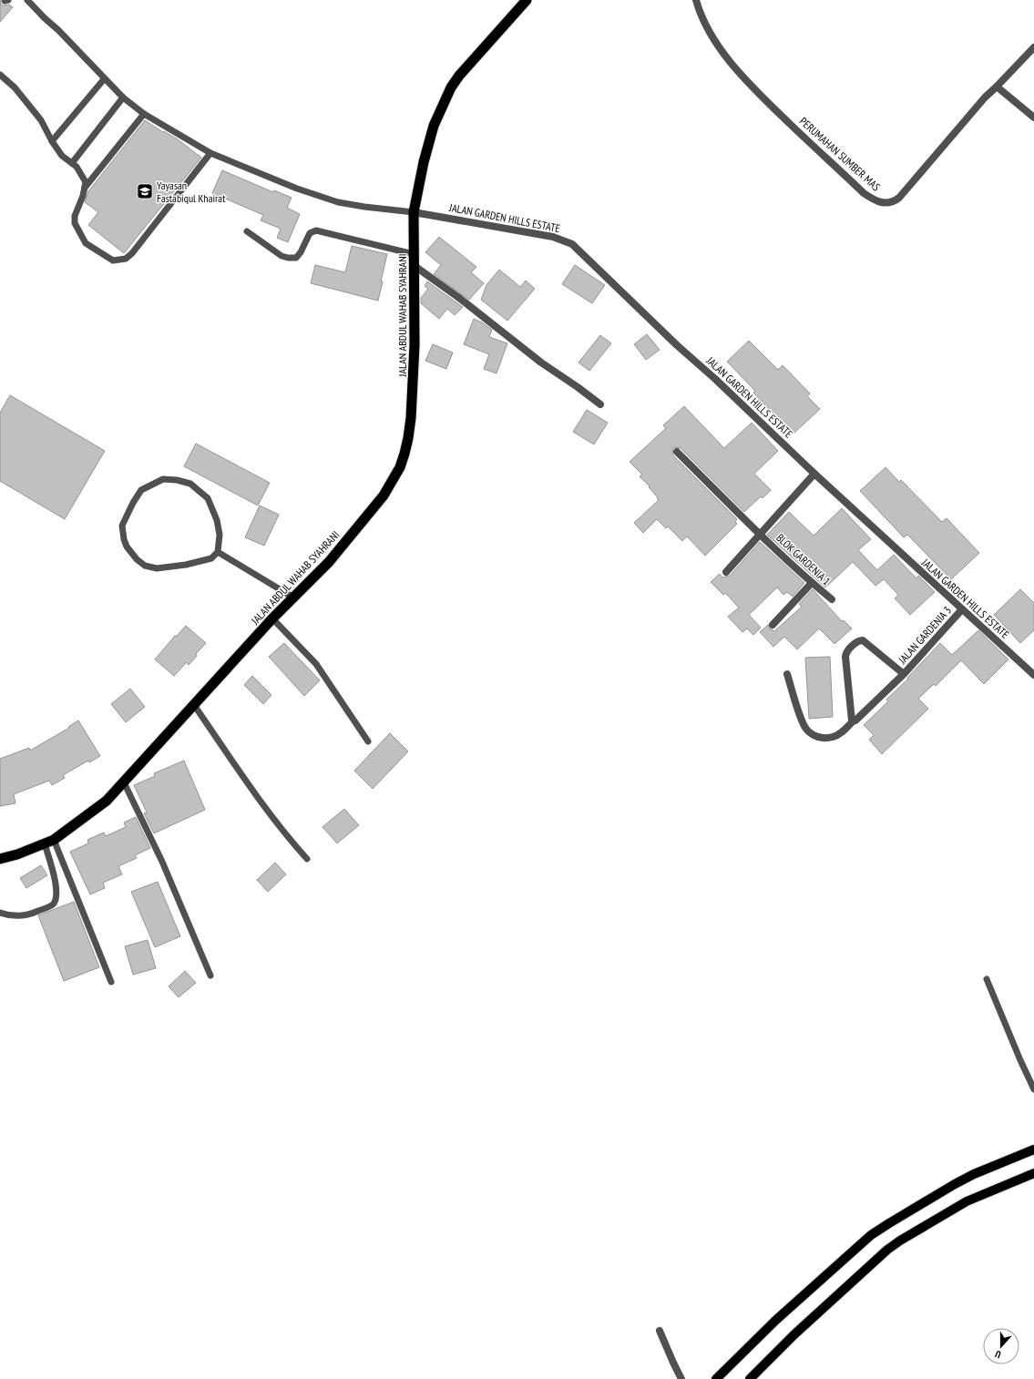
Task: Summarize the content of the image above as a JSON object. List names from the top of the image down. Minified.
{"streets":{"highway":["JALAN ABDUL WAHAB SYAHRANI"],"street":["PERUMAHAN SUMBER MAS","JALAN GARDEN HILLS ESTATE","BLOK GARDENIA 1","JALAN GARDENIA 3"]},"crossings":[["JALAN GARDEN HILLS ESTATE","JALAN ABDUL WAHAB SYAHRANI"],["JALAN GARDEN HILLS ESTATE","JALAN GARDENIA 3"]],"places":{"school or university":["Yayasan Fastabiqul Khairat"]},"north":"bottom"}
